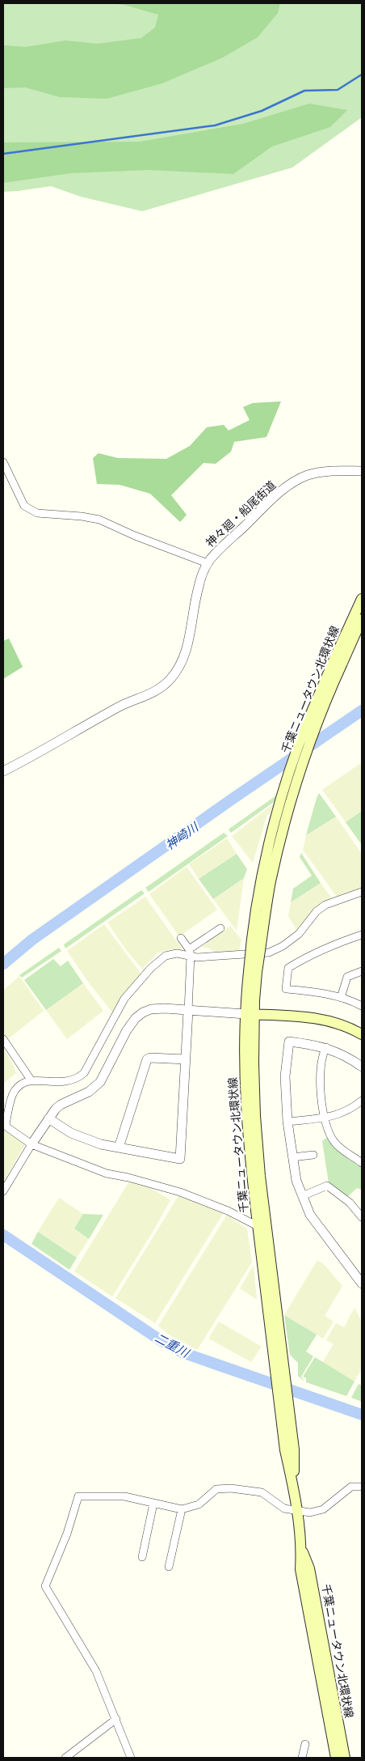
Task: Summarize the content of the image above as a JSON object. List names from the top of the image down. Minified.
{"streets":{"main road":["千葉ニュータウン北環状線"],"street":["神々廻・船尾街道"]},"water":["神崎川","二重川"]}
